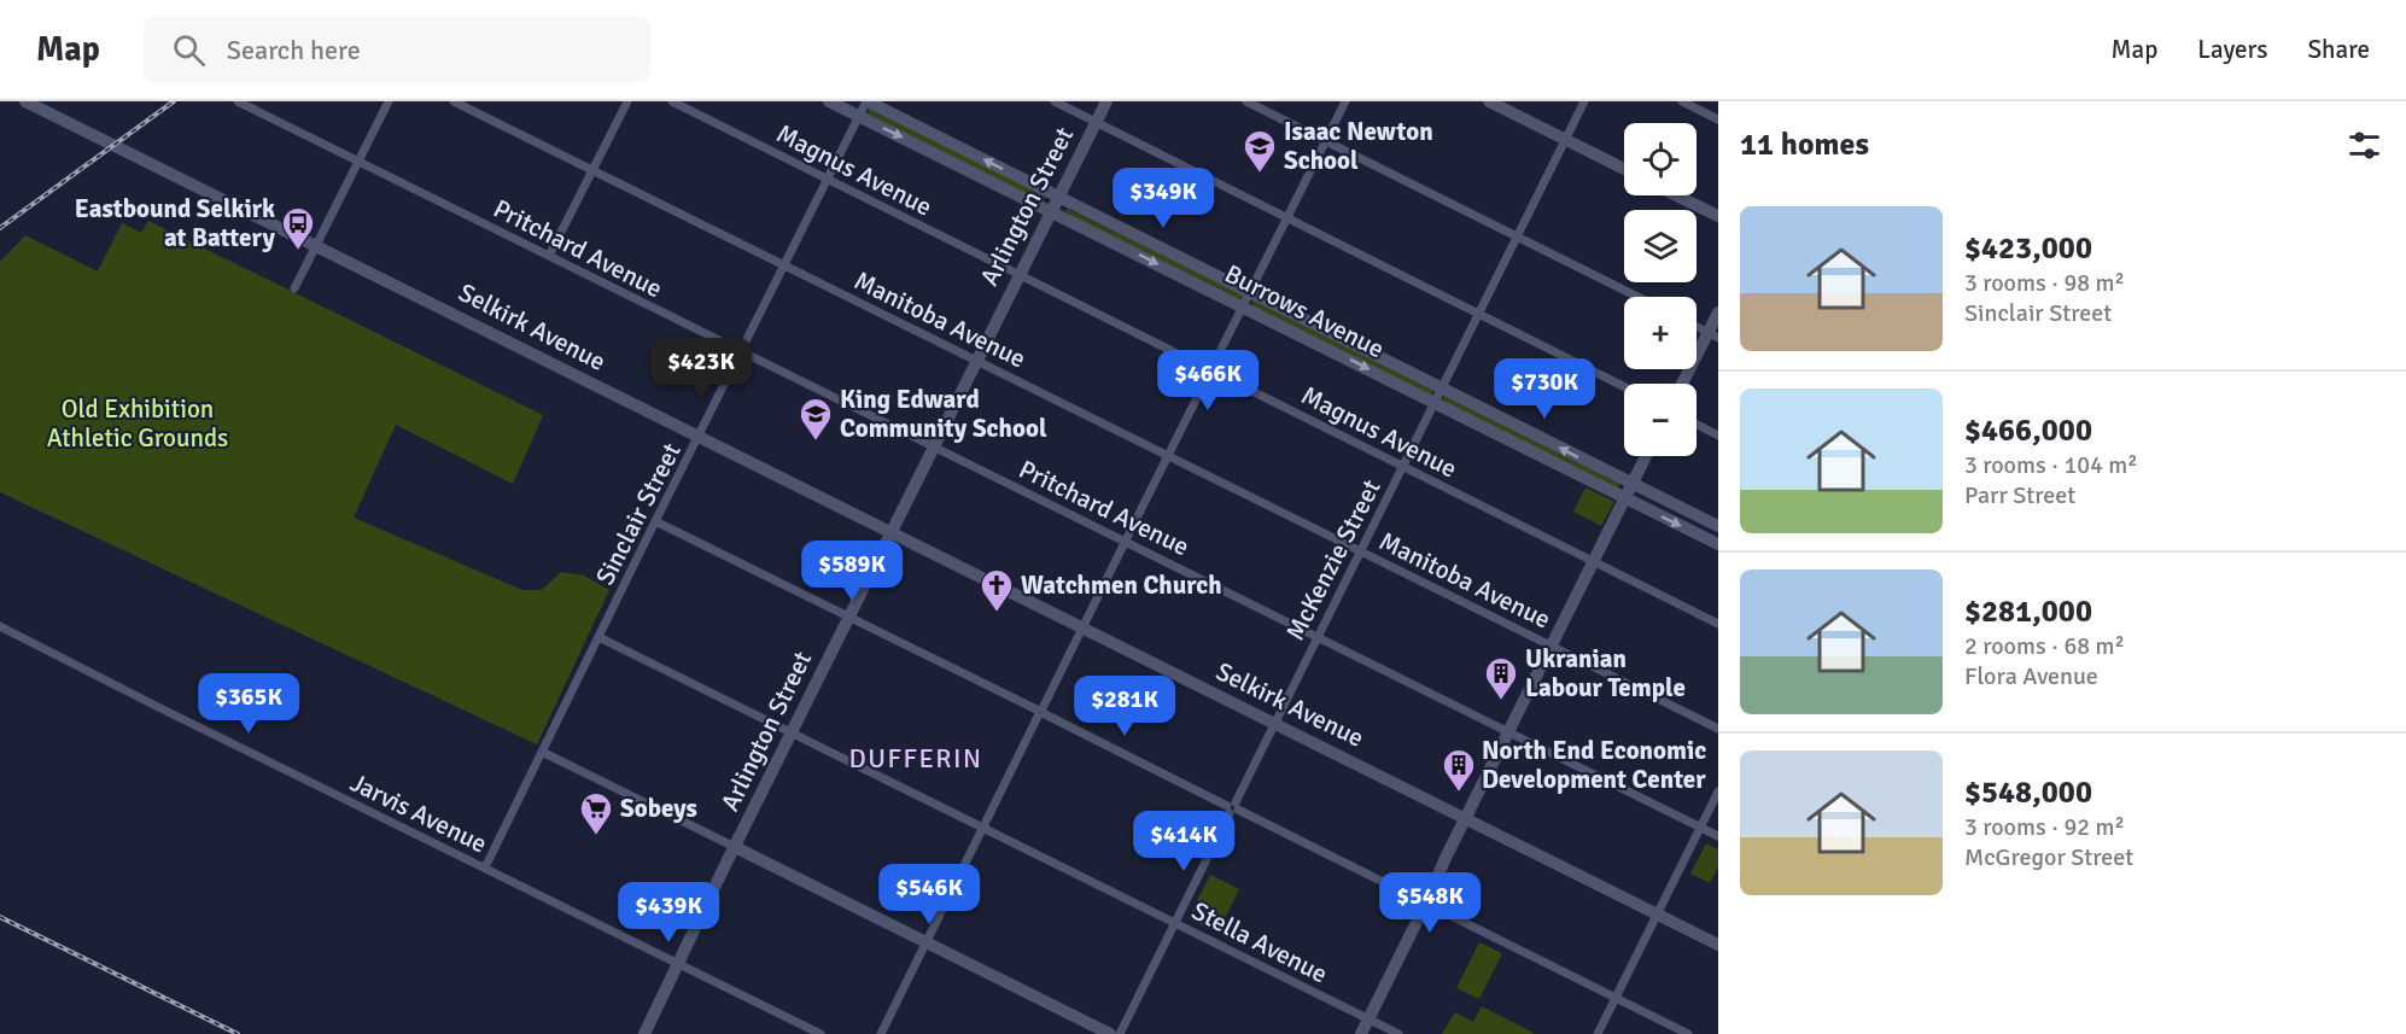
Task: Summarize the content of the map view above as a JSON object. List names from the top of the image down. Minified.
{"streets":{"main road":["Arlington Street","Burrows Avenue","Selkirk Avenue"],"street":["Magnus Avenue","Pritchard Avenue","Manitoba Avenue","Sinclair Street","McKenzie Street","Jarvis Avenue","Stella Avenue"]},"crossings":[["Magnus Avenue","Arlington Street"],["Magnus Avenue","Sinclair Street"],["Magnus Avenue","McKenzie Street"],["Arlington Street","Pritchard Avenue"],["Arlington Street","Burrows Avenue"],["Arlington Street","Manitoba Avenue"],["Arlington Street","Selkirk Avenue"],["Arlington Street","Stella Avenue"],["Pritchard Avenue","Sinclair Street"],["Pritchard Avenue","McKenzie Street"],["Burrows Avenue","Sinclair Street"],["Burrows Avenue","McKenzie Street"],["Manitoba Avenue","Sinclair Street"],["Manitoba Avenue","McKenzie Street"],["Selkirk Avenue","Sinclair Street"],["Selkirk Avenue","McKenzie Street"],["Sinclair Street","Jarvis Avenue"],["Sinclair Street","Stella Avenue"],["McKenzie Street","Stella Avenue"]],"districts":["DUFFERIN"],"parks":["Old Exhibition Athletic Grounds"],"places":{"school or university":["Isaac Newton School","King Edward Community School"],"bus stop":["Eastbound Selkirk at Battery"],"church":["Watchmen Church"],"building":["Ukranian Labour Temple","North End Economic Development Center"],"supermarket":["Sobeys"]},"page":{"header":"Map","search":"Search here","nav":["Map","Layers","Share"],"heading":"11 homes","map_buttons":["+","−"],"price":["$349K","$423K","$466K","$730K","$589K","$365K","$281K","$414K","$546K","$548K","$439K"],"list":[{"name":"$423,000","note":"3 rooms · 98 m² · Sinclair Street"},{"name":"$466,000","note":"3 rooms · 104 m² · Parr Street"},{"name":"$281,000","note":"2 rooms · 68 m² · Flora Avenue"},{"name":"$548,000","note":"3 rooms · 92 m² · McGregor Street"}]}}
